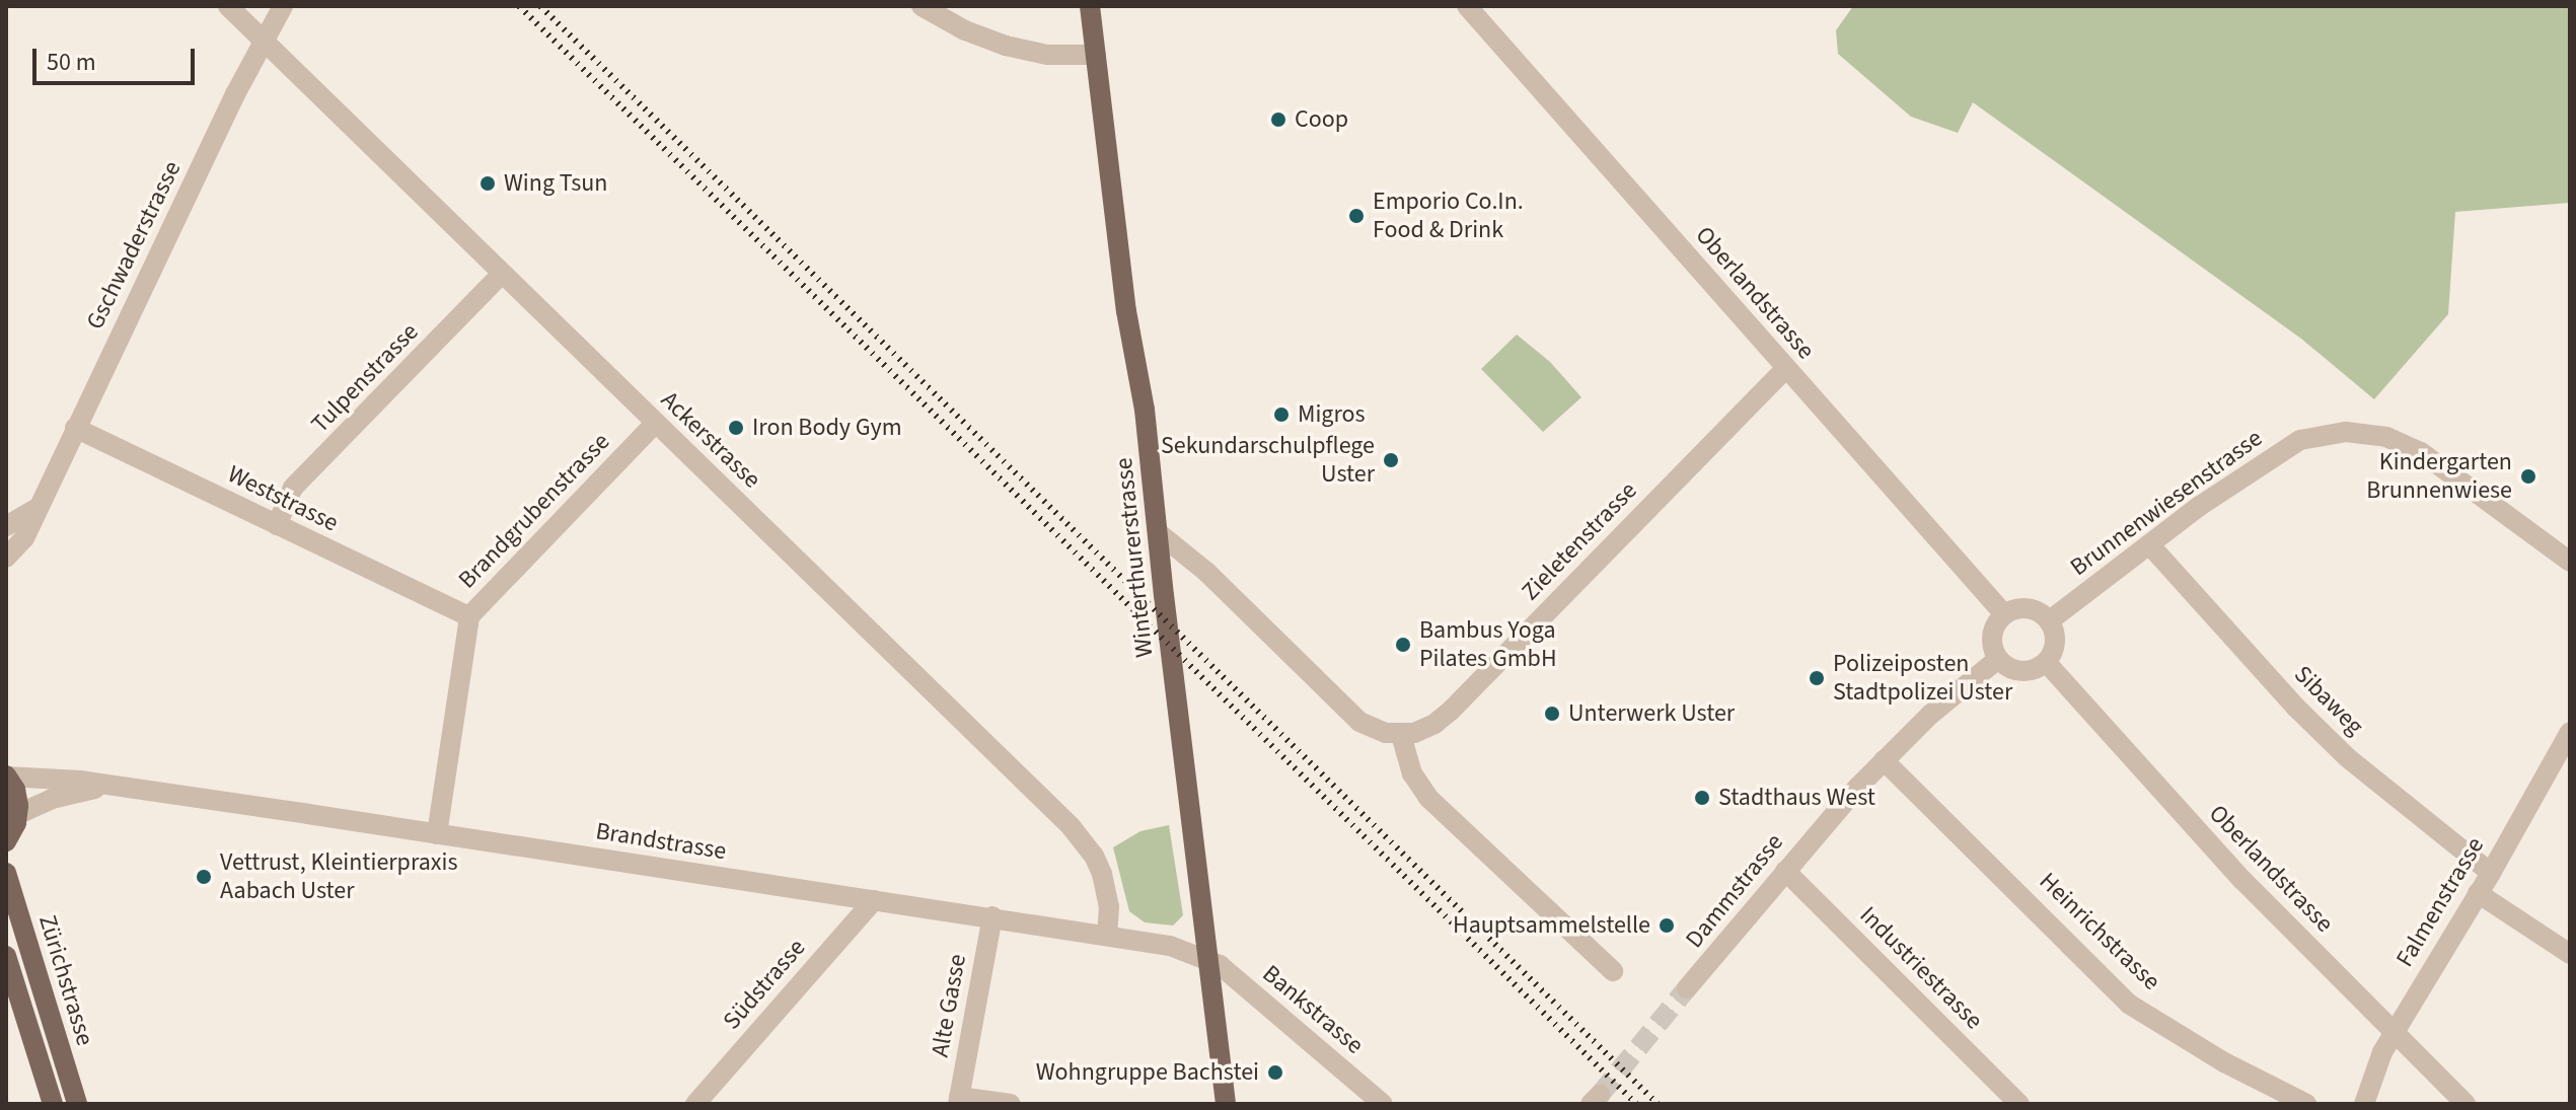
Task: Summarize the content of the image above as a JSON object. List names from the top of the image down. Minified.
{"streets":{"main road":["Winterthurerstrasse","Zürichstrasse"],"street":["Gschwaderstrasse","Oberlandstrasse","Tulpenstrasse","Ackerstrasse","Weststrasse","Brunnenwiesenstrasse","Brandgrubenstrasse","Zieletenstrasse","Sibaweg","Brandstrasse","Dammstrasse","Falmenstrasse","Heinrichstrasse","Industriestrasse","Südstrasse","Alte Gasse","Bankstrasse"]},"crossings":[["Gschwaderstrasse","Ackerstrasse"],["Gschwaderstrasse","Weststrasse"],["Oberlandstrasse","Brunnenwiesenstrasse"],["Oberlandstrasse","Zieletenstrasse"],["Oberlandstrasse","Dammstrasse"],["Oberlandstrasse","Falmenstrasse"],["Tulpenstrasse","Ackerstrasse"],["Tulpenstrasse","Weststrasse"],["Ackerstrasse","Brandgrubenstrasse"],["Ackerstrasse","Brandstrasse"],["Weststrasse","Brandgrubenstrasse"],["Brunnenwiesenstrasse","Sibaweg"],["Brunnenwiesenstrasse","Dammstrasse"],["Brandgrubenstrasse","Brandstrasse"],["Winterthurerstrasse","Brandstrasse"],["Winterthurerstrasse","Bankstrasse"],["Sibaweg","Falmenstrasse"],["Brandstrasse","Südstrasse"],["Brandstrasse","Alte Gasse"],["Brandstrasse","Bankstrasse"],["Dammstrasse","Heinrichstrasse"],["Dammstrasse","Industriestrasse"]],"places":["Coop","Wing Tsun","Emporio Co.In. Food & Drink","Migros","Iron Body Gym","Sekundarschulpflege Uster","Kindergarten Brunnenwiese","Bambus Yoga Pilates GmbH","Polizeiposten Stadtpolizei Uster","Unterwerk Uster","Stadthaus West","Vettrust, Kleintierpraxis Aabach Uster","Hauptsammelstelle","Wohngruppe Bachstei"],"scale_bar":"50 m"}
